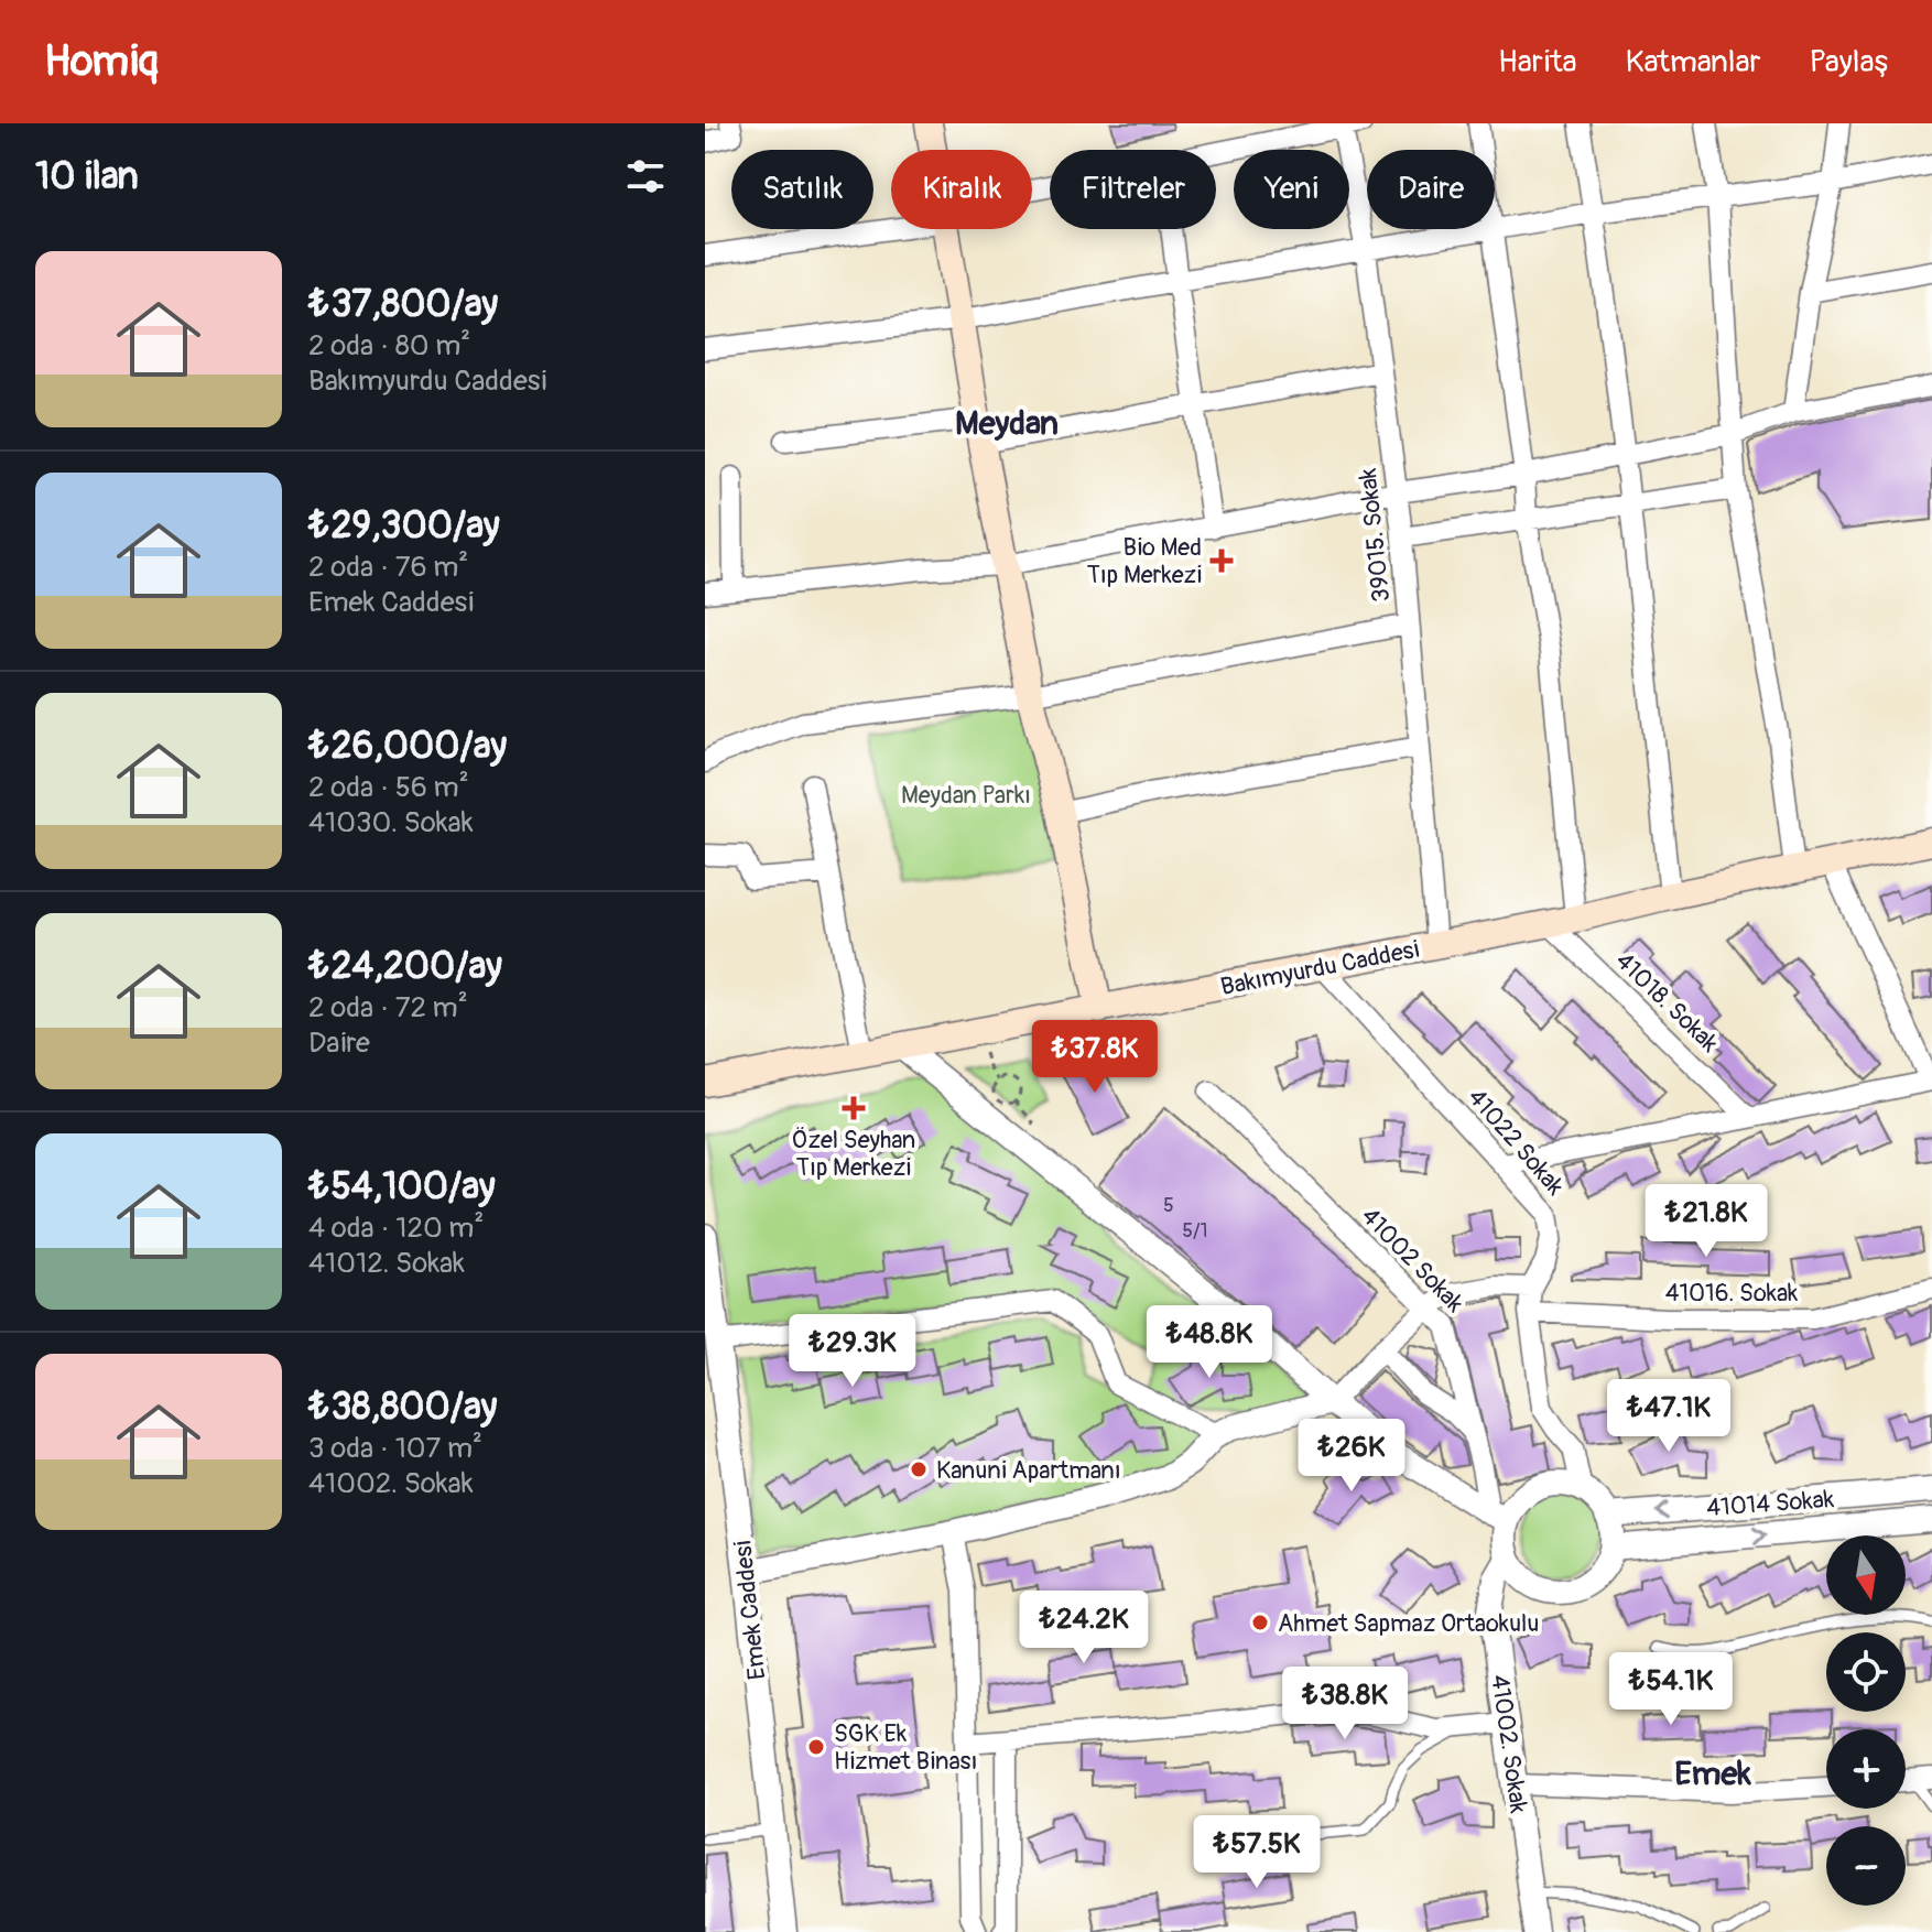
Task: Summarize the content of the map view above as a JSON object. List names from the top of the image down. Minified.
{"streets":{"main road":["Bakımyurdu Caddesi"],"street":["39015. Sokak","41018. Sokak","41022 Sokak","41002 Sokak","41016. Sokak","41014 Sokak","Emek Caddesi","41002. Sokak"]},"crossings":[["39015. Sokak","Bakımyurdu Caddesi"],["Bakımyurdu Caddesi","41018. Sokak"],["Bakımyurdu Caddesi","41022 Sokak"],["41022 Sokak","41002 Sokak"],["41022 Sokak","41016. Sokak"],["41022 Sokak","41014 Sokak"],["41022 Sokak","41002. Sokak"],["41002 Sokak","41014 Sokak"],["41002 Sokak","41002. Sokak"],["41014 Sokak","41002. Sokak"]],"districts":["Meydan","Emek"],"parks":["Meydan Parkı"],"places":{"health":["Bio Med Tıp Merkezi","Özel Seyhan Tıp Merkezi"],"other":["Kanuni Apartmanı","Ahmet Sapmaz Ortaokulu","SGK Ek Hizmet Binası"]},"house_numbers":["5","5/1"],"north":"bottom","page":{"header":"Homiq","nav":["Harita","Katmanlar","Paylaş"],"heading":"10 ilan","chip":["Satılık","Kiralık","Filtreler","Yeni","Daire"],"list":[{"name":"₺37,800/ay","note":"2 oda · 80 m² · Bakımyurdu Caddesi"},{"name":"₺29,300/ay","note":"2 oda · 76 m² · Emek Caddesi"},{"name":"₺26,000/ay","note":"2 oda · 56 m² · 41030. Sokak"},{"name":"₺24,200/ay","note":"2 oda · 72 m² · Daire"},{"name":"₺54,100/ay","note":"4 oda · 120 m² · 41012. Sokak"},{"name":"₺38,800/ay","note":"3 oda · 107 m² · 41002. Sokak"}],"price":["₺37.8K","₺21.8K","₺48.8K","₺29.3K","₺47.1K","₺26K","₺24.2K","₺54.1K","₺38.8K","₺57.5K"],"map_buttons":["+","−"]}}
